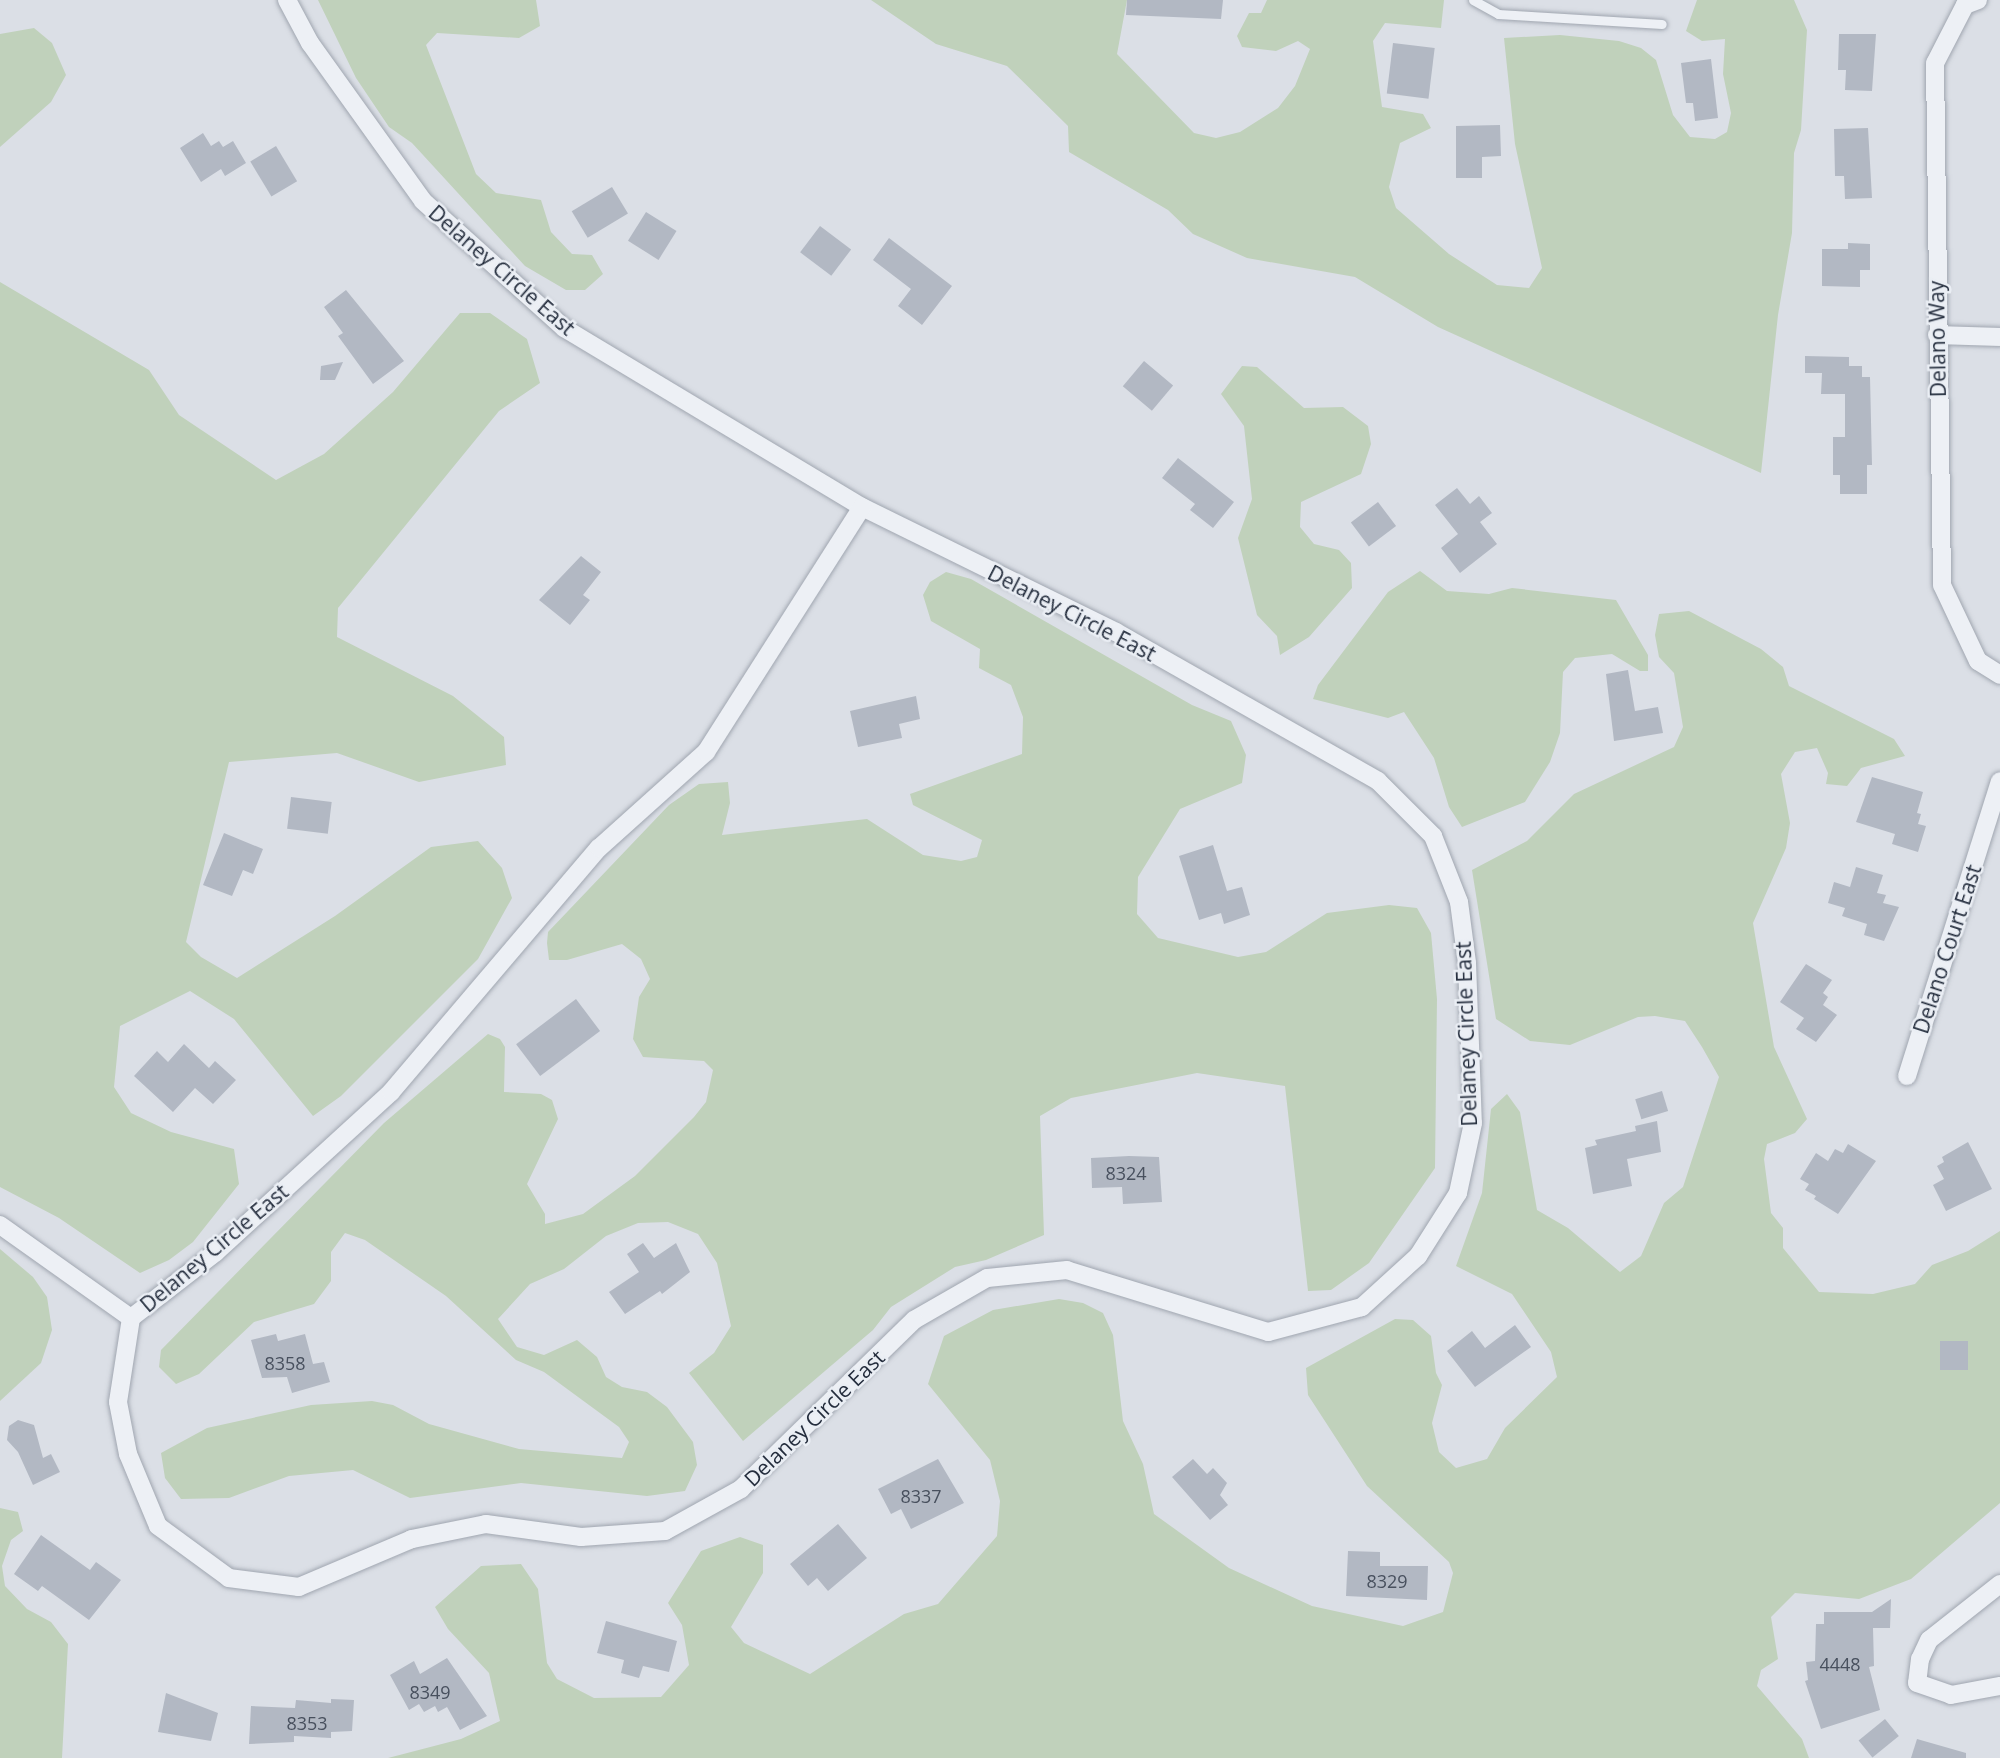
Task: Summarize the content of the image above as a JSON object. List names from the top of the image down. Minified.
{"streets":{"street":["Delaney Circle East","Delano Way","Delano Court East"]},"house_numbers":["8324","8358","8337","8329","4448","8349","8353"]}
